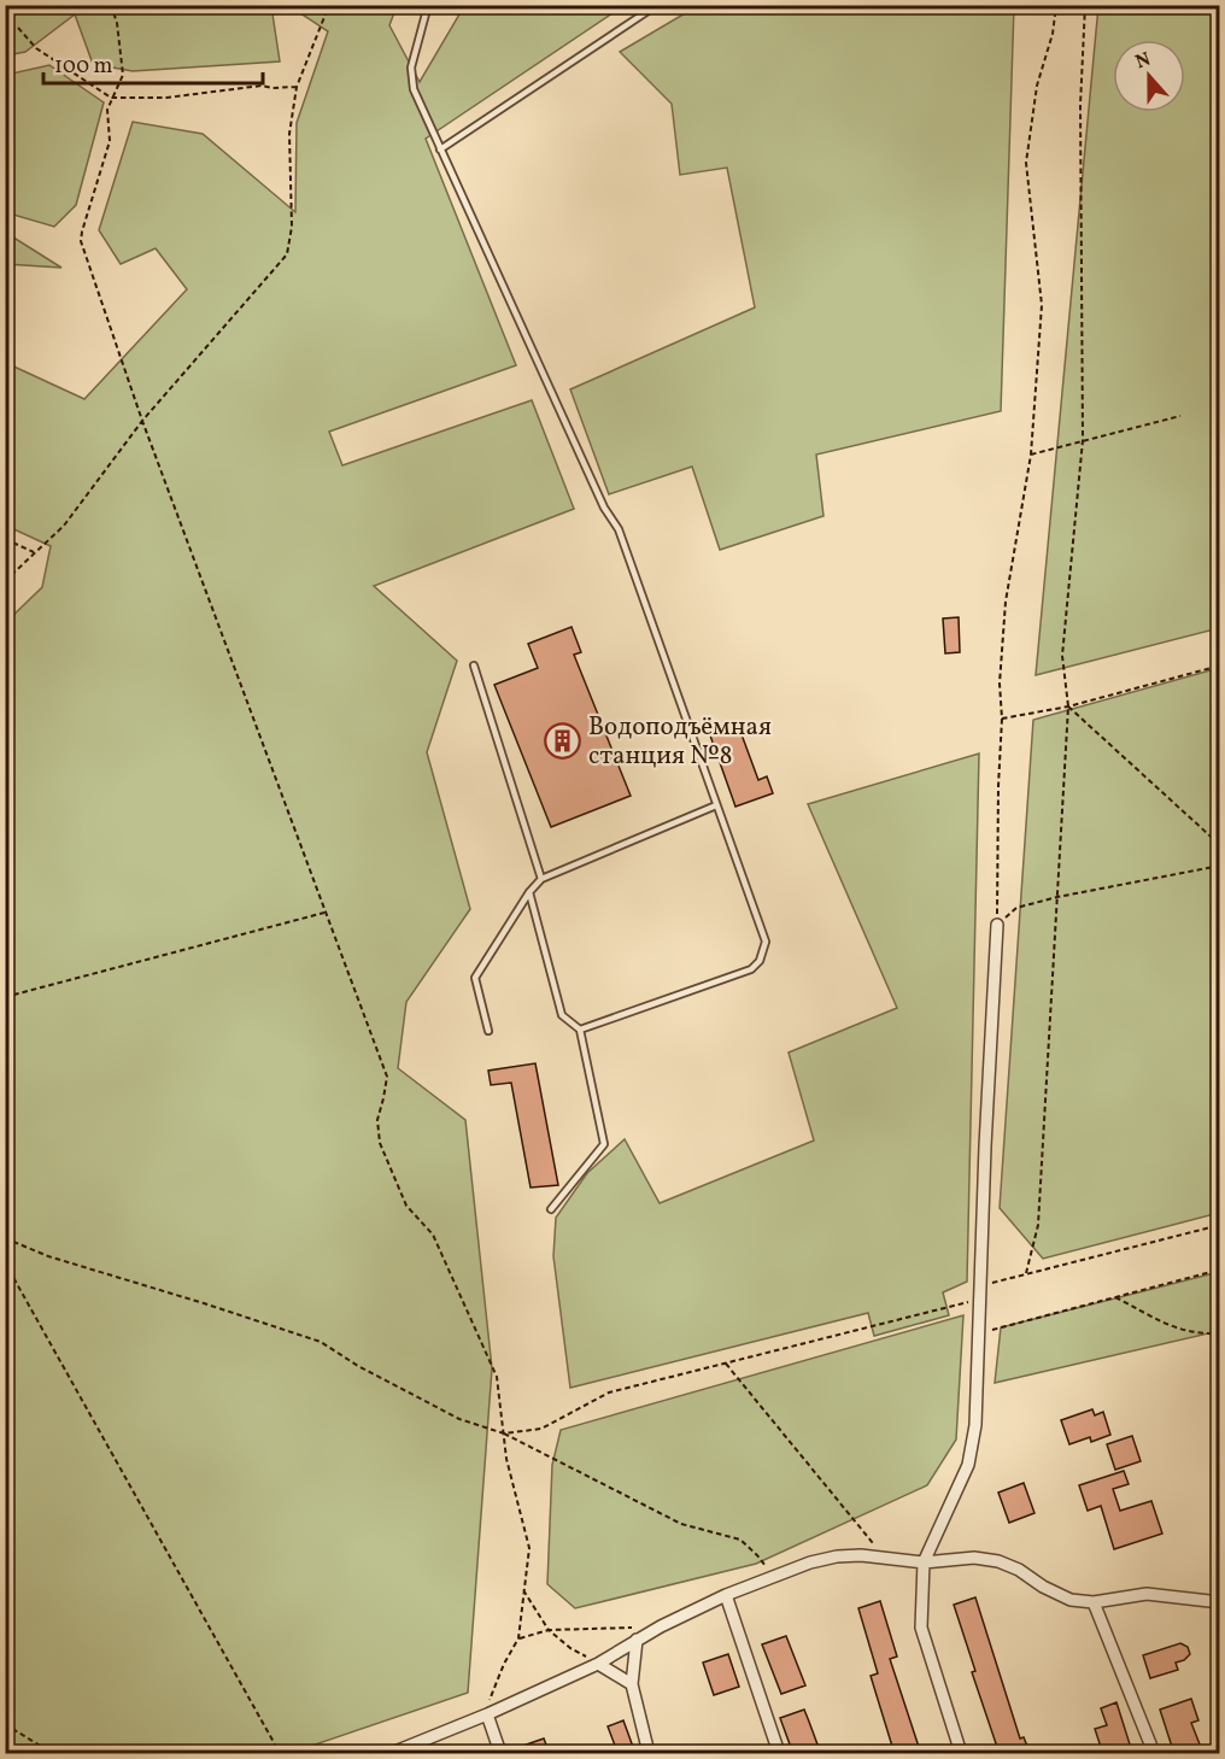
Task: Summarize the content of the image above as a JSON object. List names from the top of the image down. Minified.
{"places":{"building":["Водоподъёмная станция №8"]},"scale_bar":"100 m","north":"top"}
